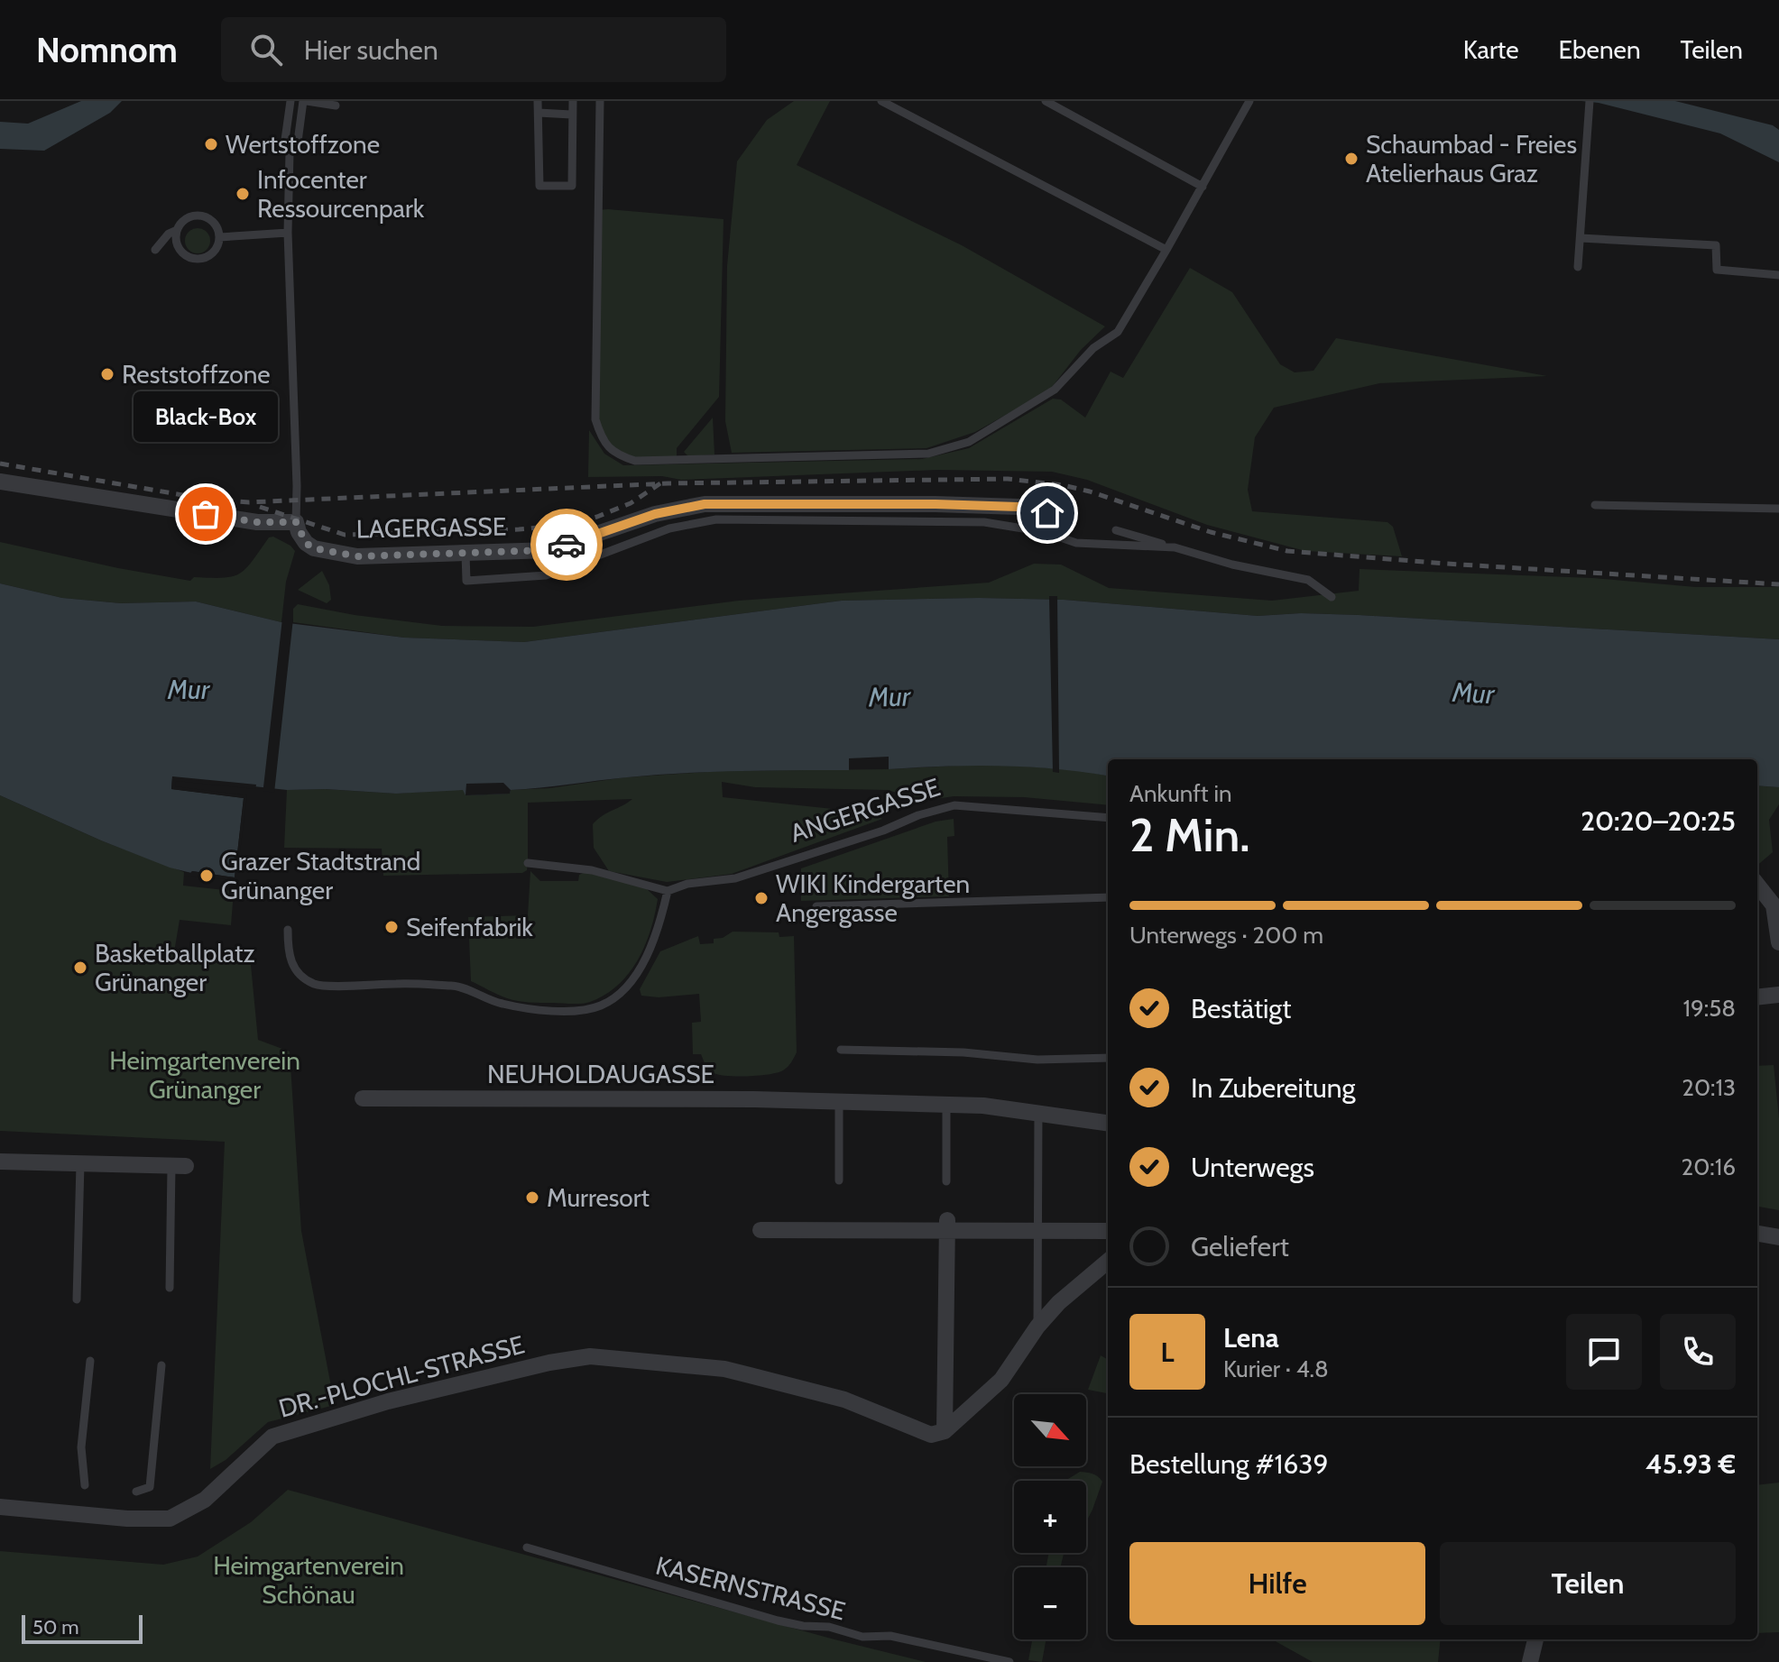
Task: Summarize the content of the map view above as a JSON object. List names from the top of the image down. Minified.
{"streets":{"street":["LAGERGASSE","NEUHOLDAUGASSE","DR.-PLOCHL-STRASSE"],"lane":["ANGERGASSE","KASERNSTRASSE"]},"water":["Mur"],"parks":["Heimgartenverein Grünanger","Heimgartenverein Schönau"],"places":["Wertstoffzone","Schaumbad - Freies Atelierhaus Graz","Infocenter Ressourcenpark","Reststoffzone","Black-Box","Grazer Stadtstrand Grünanger","WIKI Kindergarten Angergasse","Seifenfabrik","Basketballplatz Grünanger","Murresort"],"scale_bar":"50 m","north":"bottom right","page":{"header":"Nomnom","search":"Hier suchen","nav":["Karte","Ebenen","Teilen"],"bubble":"Black-Box","heading":["2 Min.","Ankunft in","20:20–20:25"],"panel":["Lena","Kurier · 4.8","Bestellung #1639","45.93 €"],"bar":"Unterwegs · 200 m","list":[["Bestätigt","19:58"],["In Zubereitung","20:13"],["Unterwegs","20:16"],"Geliefert"],"round":"L","map_buttons":["+","−"],"buttons":["Hilfe","Teilen"],"scale":"50 m"}}
